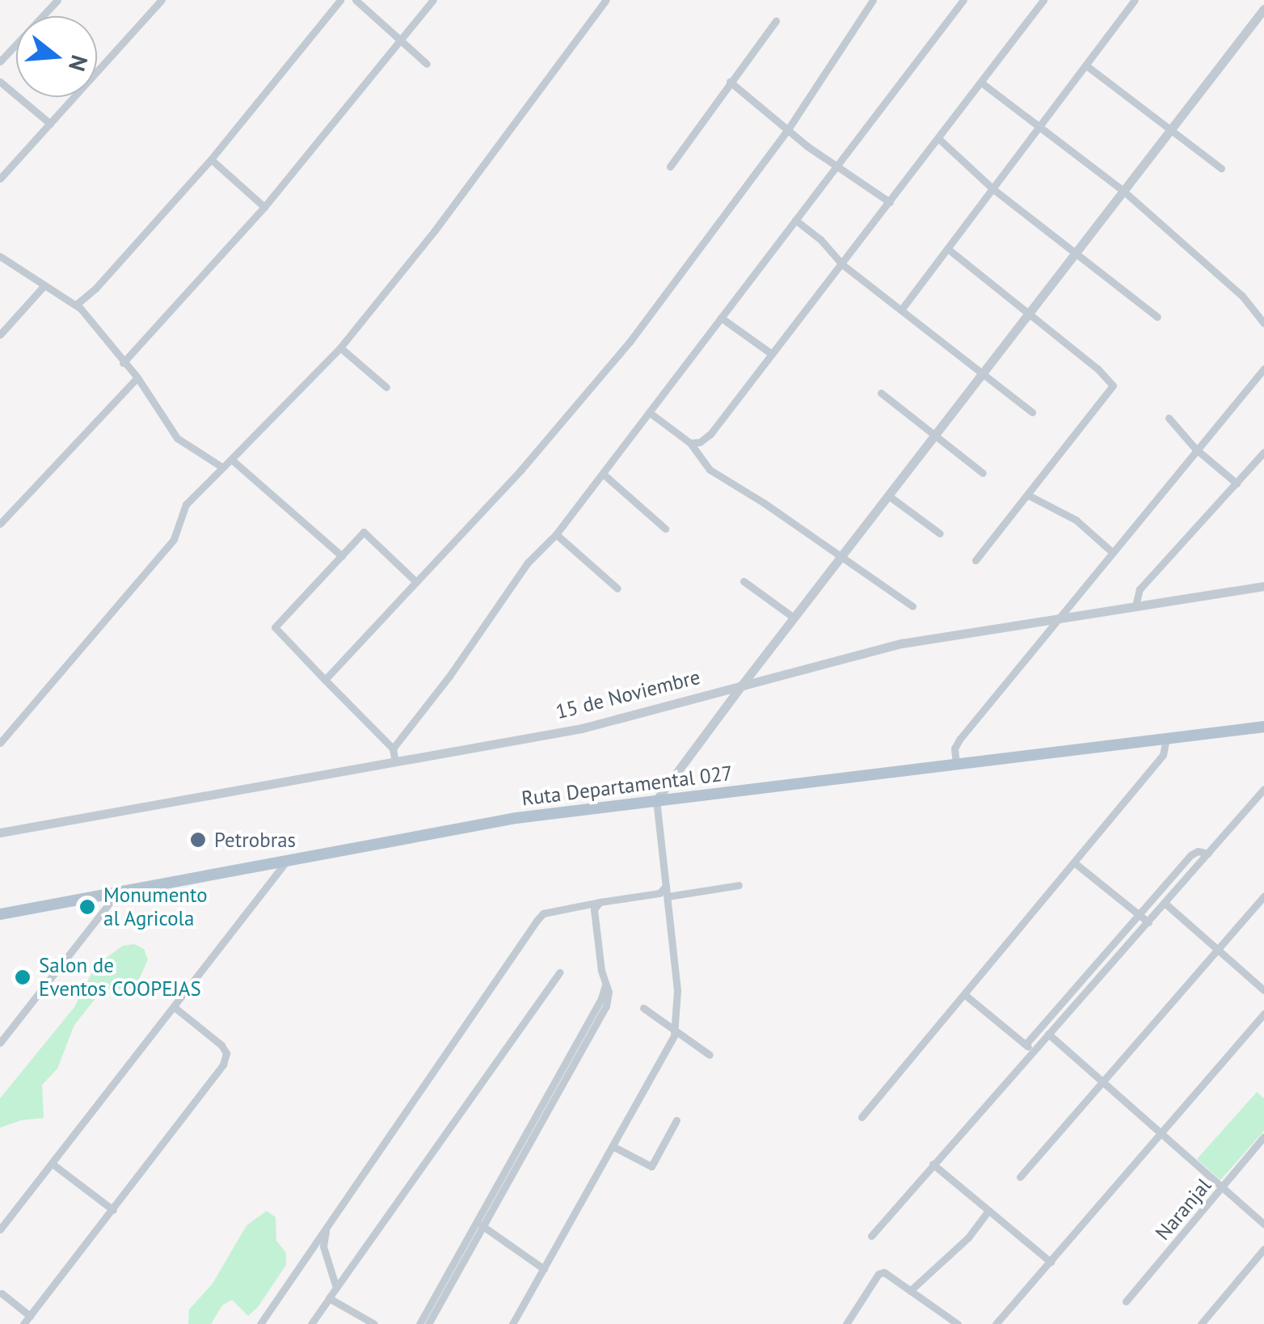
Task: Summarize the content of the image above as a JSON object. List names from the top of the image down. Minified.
{"streets":{"main road":["Ruta Departamental 027"],"street":["15 de Noviembre","Naranjal"]},"places":["Petrobras","Monumento al Agricola","Salon de Eventos COOPEJAS"],"north":"right"}
